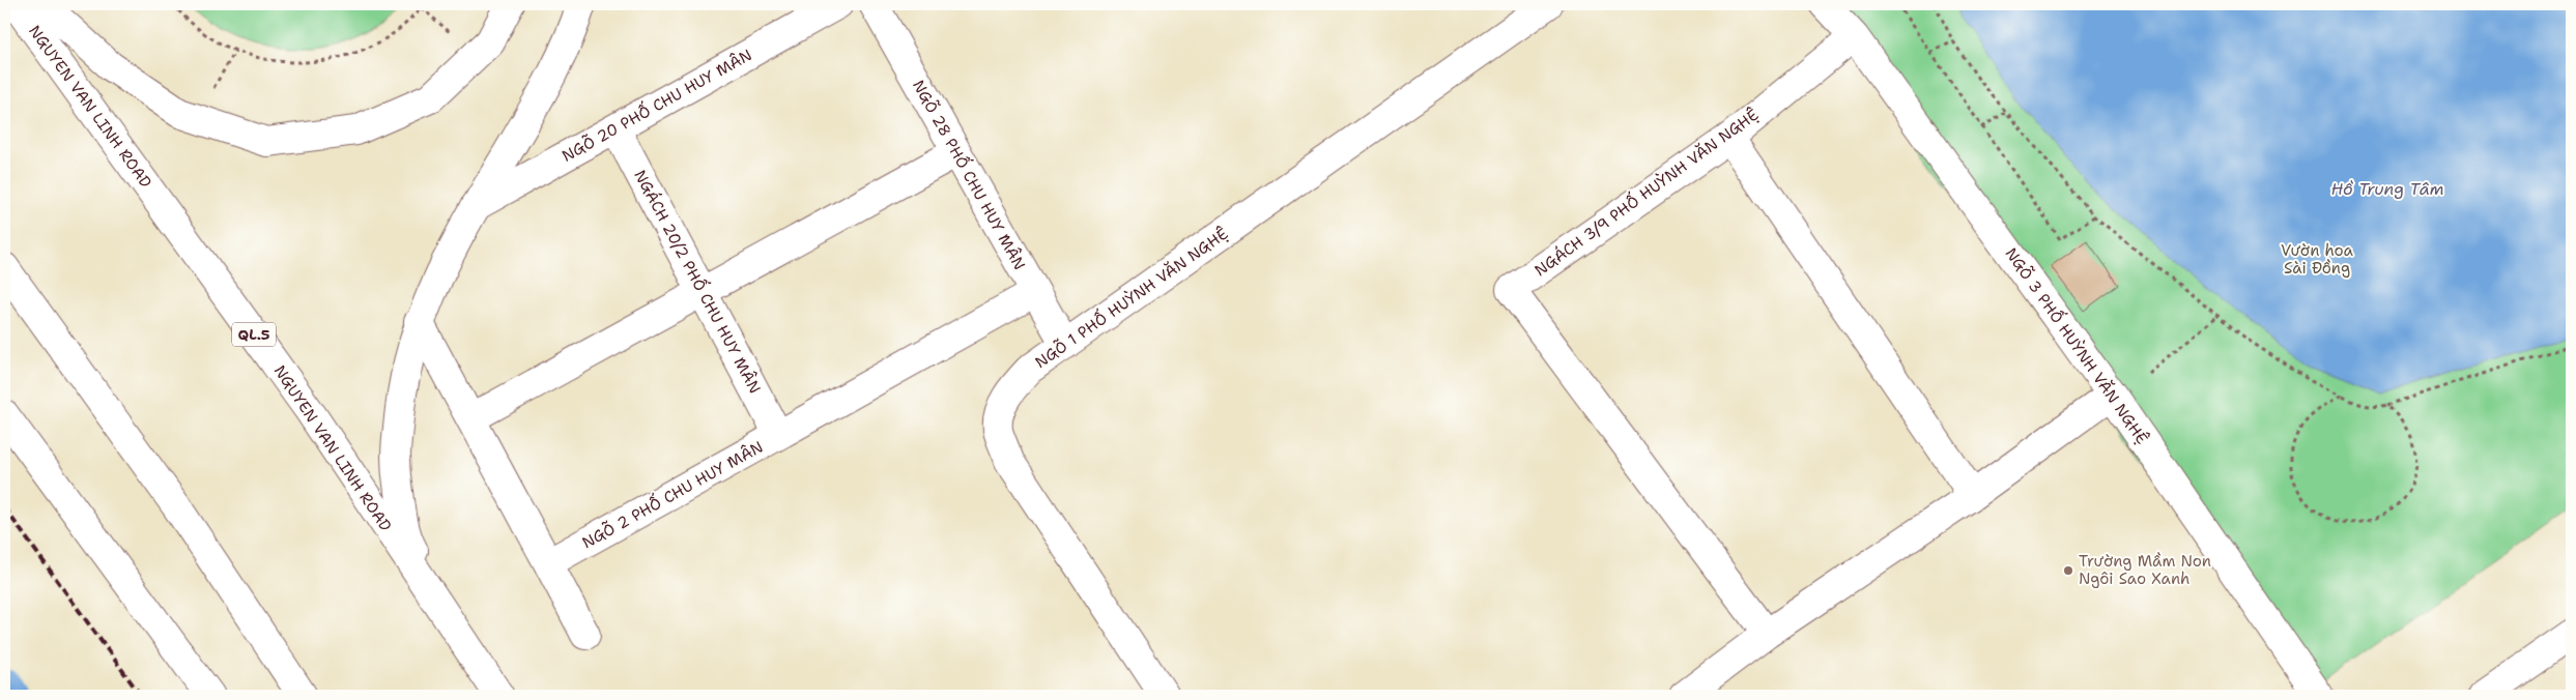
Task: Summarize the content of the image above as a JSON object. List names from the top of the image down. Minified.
{"streets":{"main road":["NGÕ 20 PHỐ CHU HUY MÂN","NGUYEN VAN LINH ROAD","NGÕ 28 PHỐ CHU HUY MÂN","NGÁCH 3/9 PHỐ HUỲNH VĂN NGHỆ","NGÁCH 20/2 PHỐ CHU HUY MÂN","NGÕ 1 PHỐ HUỲNH VĂN NGHỆ","QL.5","NGÕ 3 PHỐ HUỲNH VĂN NGHỆ","NGÕ 2 PHỐ CHU HUY MÂN"]},"crossings":[["NGÕ 20 PHỐ CHU HUY MÂN","NGÁCH 20/2 PHỐ CHU HUY MÂN"],["NGÕ 28 PHỐ CHU HUY MÂN","NGÕ 1 PHỐ HUỲNH VĂN NGHỆ"],["NGÕ 28 PHỐ CHU HUY MÂN","NGÕ 2 PHỐ CHU HUY MÂN"],["NGÁCH 3/9 PHỐ HUỲNH VĂN NGHỆ","NGÕ 3 PHỐ HUỲNH VĂN NGHỆ"],["NGÁCH 20/2 PHỐ CHU HUY MÂN","NGÕ 2 PHỐ CHU HUY MÂN"]],"water":["Hồ Trung Tâm"],"parks":["Vườn hoa Sài Đồng"],"places":["Trường Mầm Non Ngôi Sao Xanh"]}
